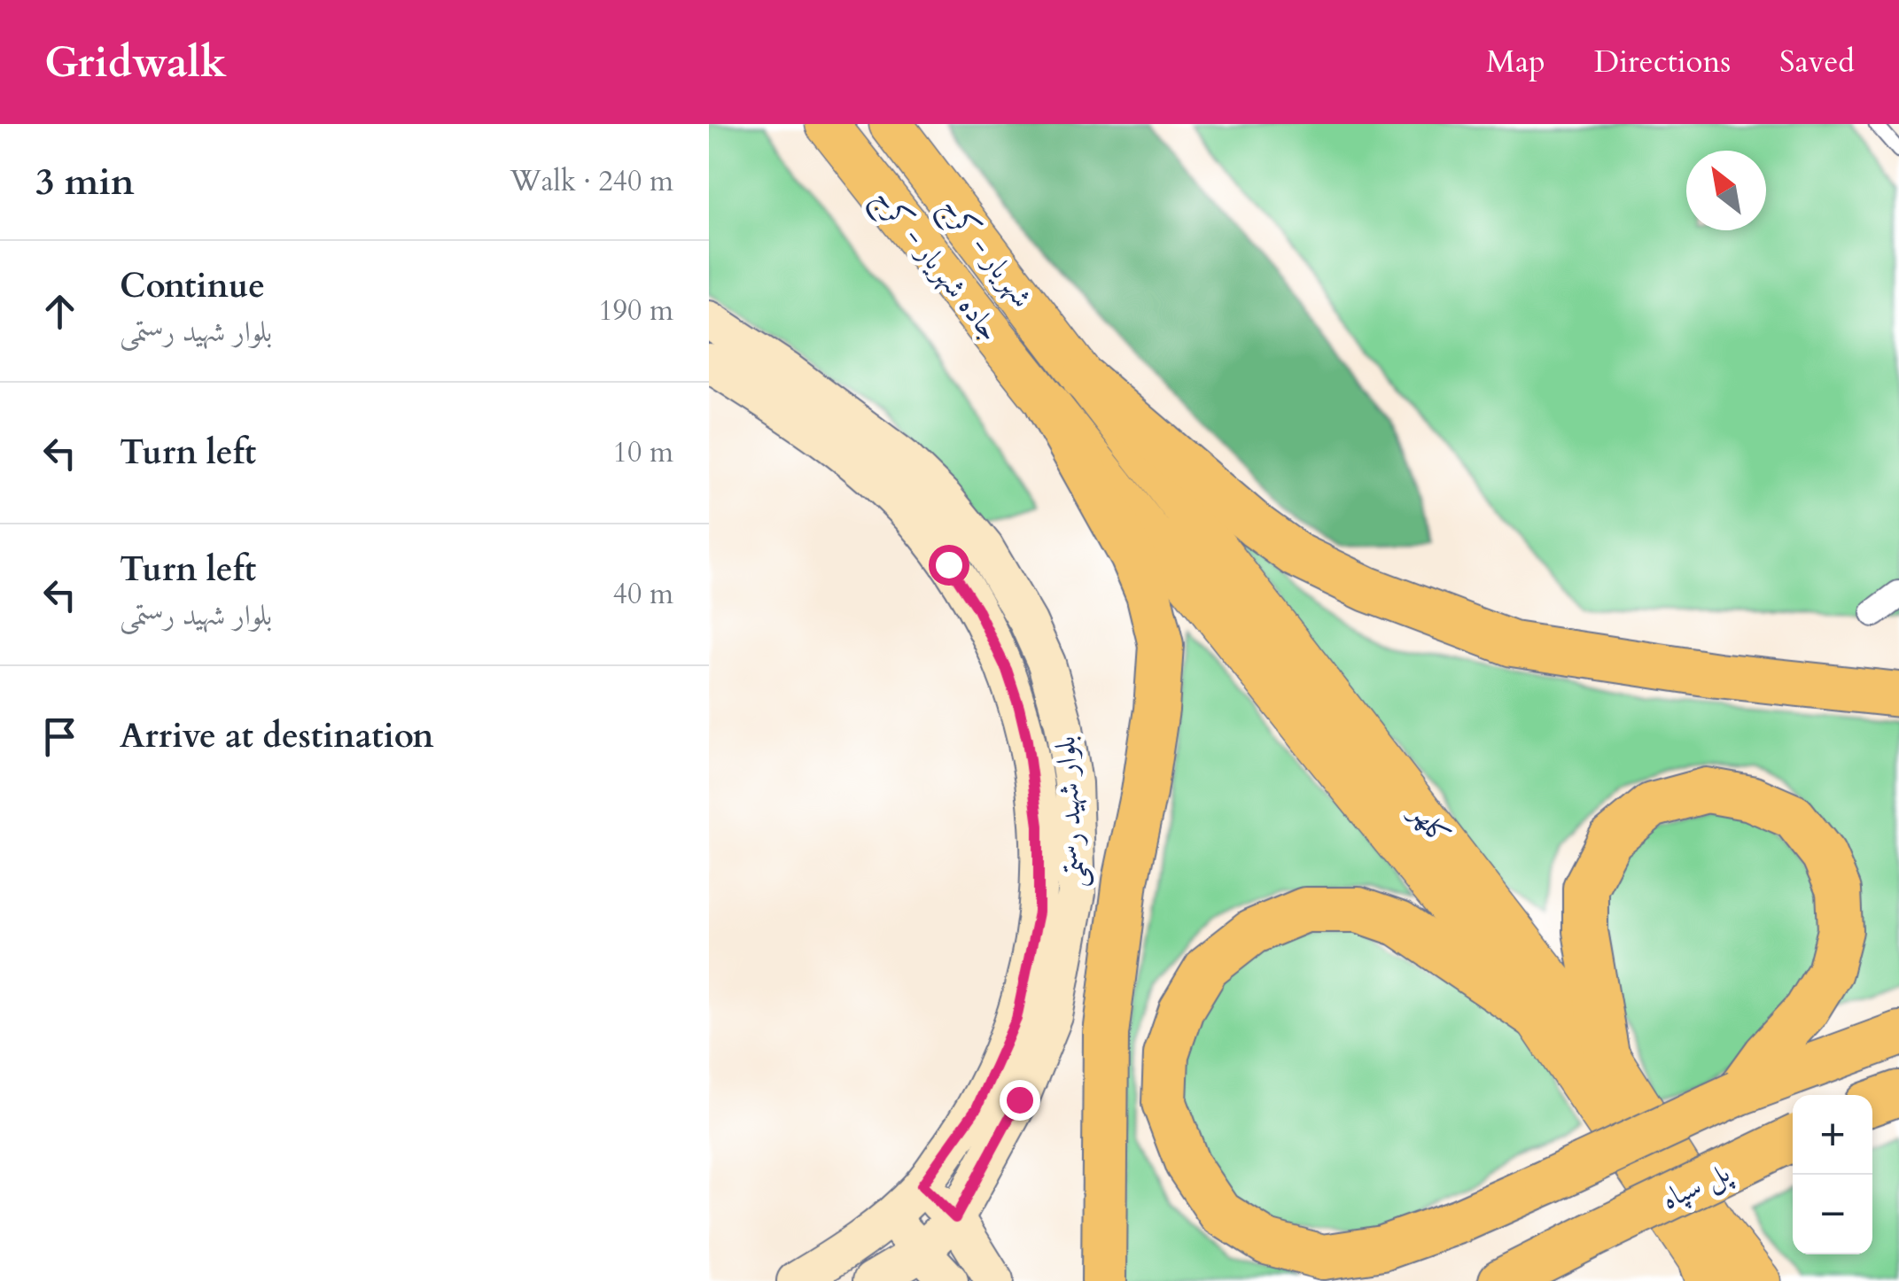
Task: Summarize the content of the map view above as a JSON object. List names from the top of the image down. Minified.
{"streets":{"highway":["پل سپاه"],"main road":["شهریار - کرج","جاده شهریار - کرج","بلوار شهید رستمی","کلهر"]},"crossings":[["شهریار - کرج","کلهر"],["جاده شهریار - کرج","کلهر"]],"north":"top left","page":{"header":"Gridwalk","nav":["Map","Directions","Saved"],"heading":["3 min","Walk · 240 m"],"list":[["Continue","بلوار شهید رستمی","190 m"],["Turn left","10 m"],["Turn left","بلوار شهید رستمی","40 m"],"Arrive at destination"],"map_buttons":["+","−"]}}
